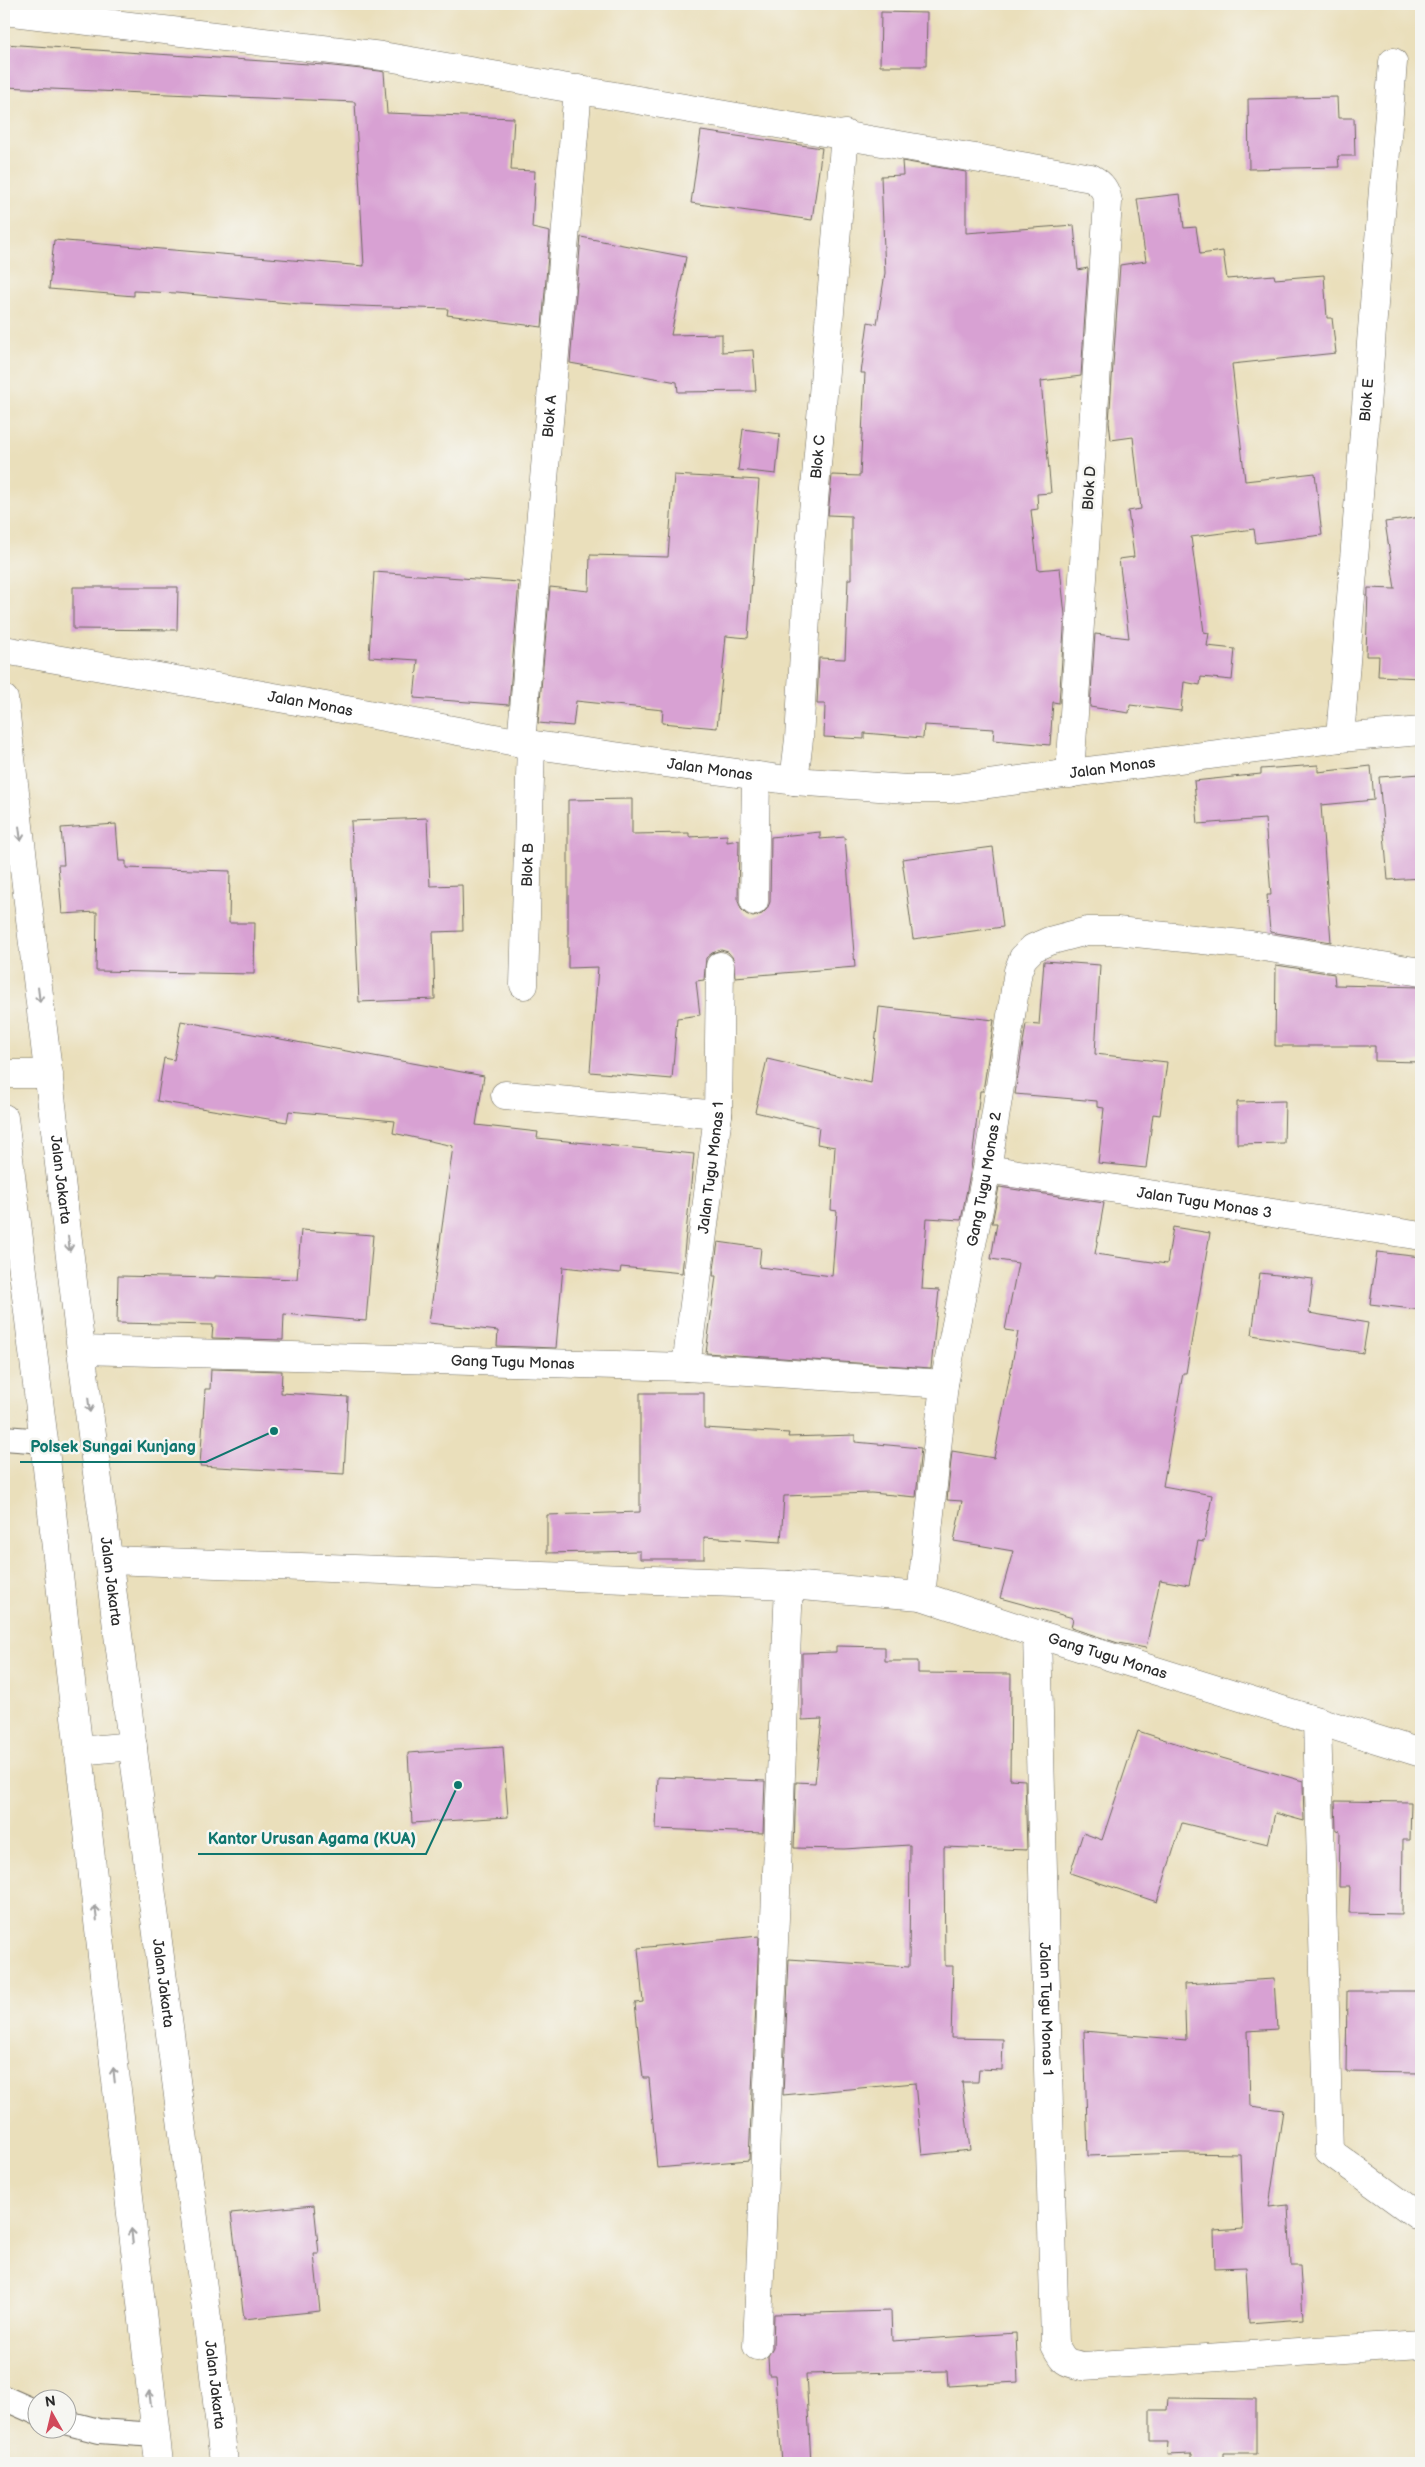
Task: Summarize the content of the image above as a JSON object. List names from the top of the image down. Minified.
{"streets":{"street":["Blok E","Blok A","Blok C","Blok D","Jalan Monas","Blok B","Jalan Tugu Monas 1","Gang Tugu Monas 2","Jalan Jakarta","Jalan Tugu Monas 3","Gang Tugu Monas"]},"crossings":[["Blok E","Jalan Monas"],["Blok A","Jalan Monas"],["Blok A","Blok B"],["Blok C","Blok D"],["Blok C","Jalan Monas"],["Blok D","Jalan Monas"],["Jalan Monas","Blok B"],["Jalan Tugu Monas 1","Gang Tugu Monas"],["Gang Tugu Monas 2","Jalan Tugu Monas 3"],["Gang Tugu Monas 2","Gang Tugu Monas"],["Jalan Jakarta","Gang Tugu Monas"]],"places":["Polsek Sungai Kunjang","Kantor Urusan Agama (KUA)"],"north":"top"}
